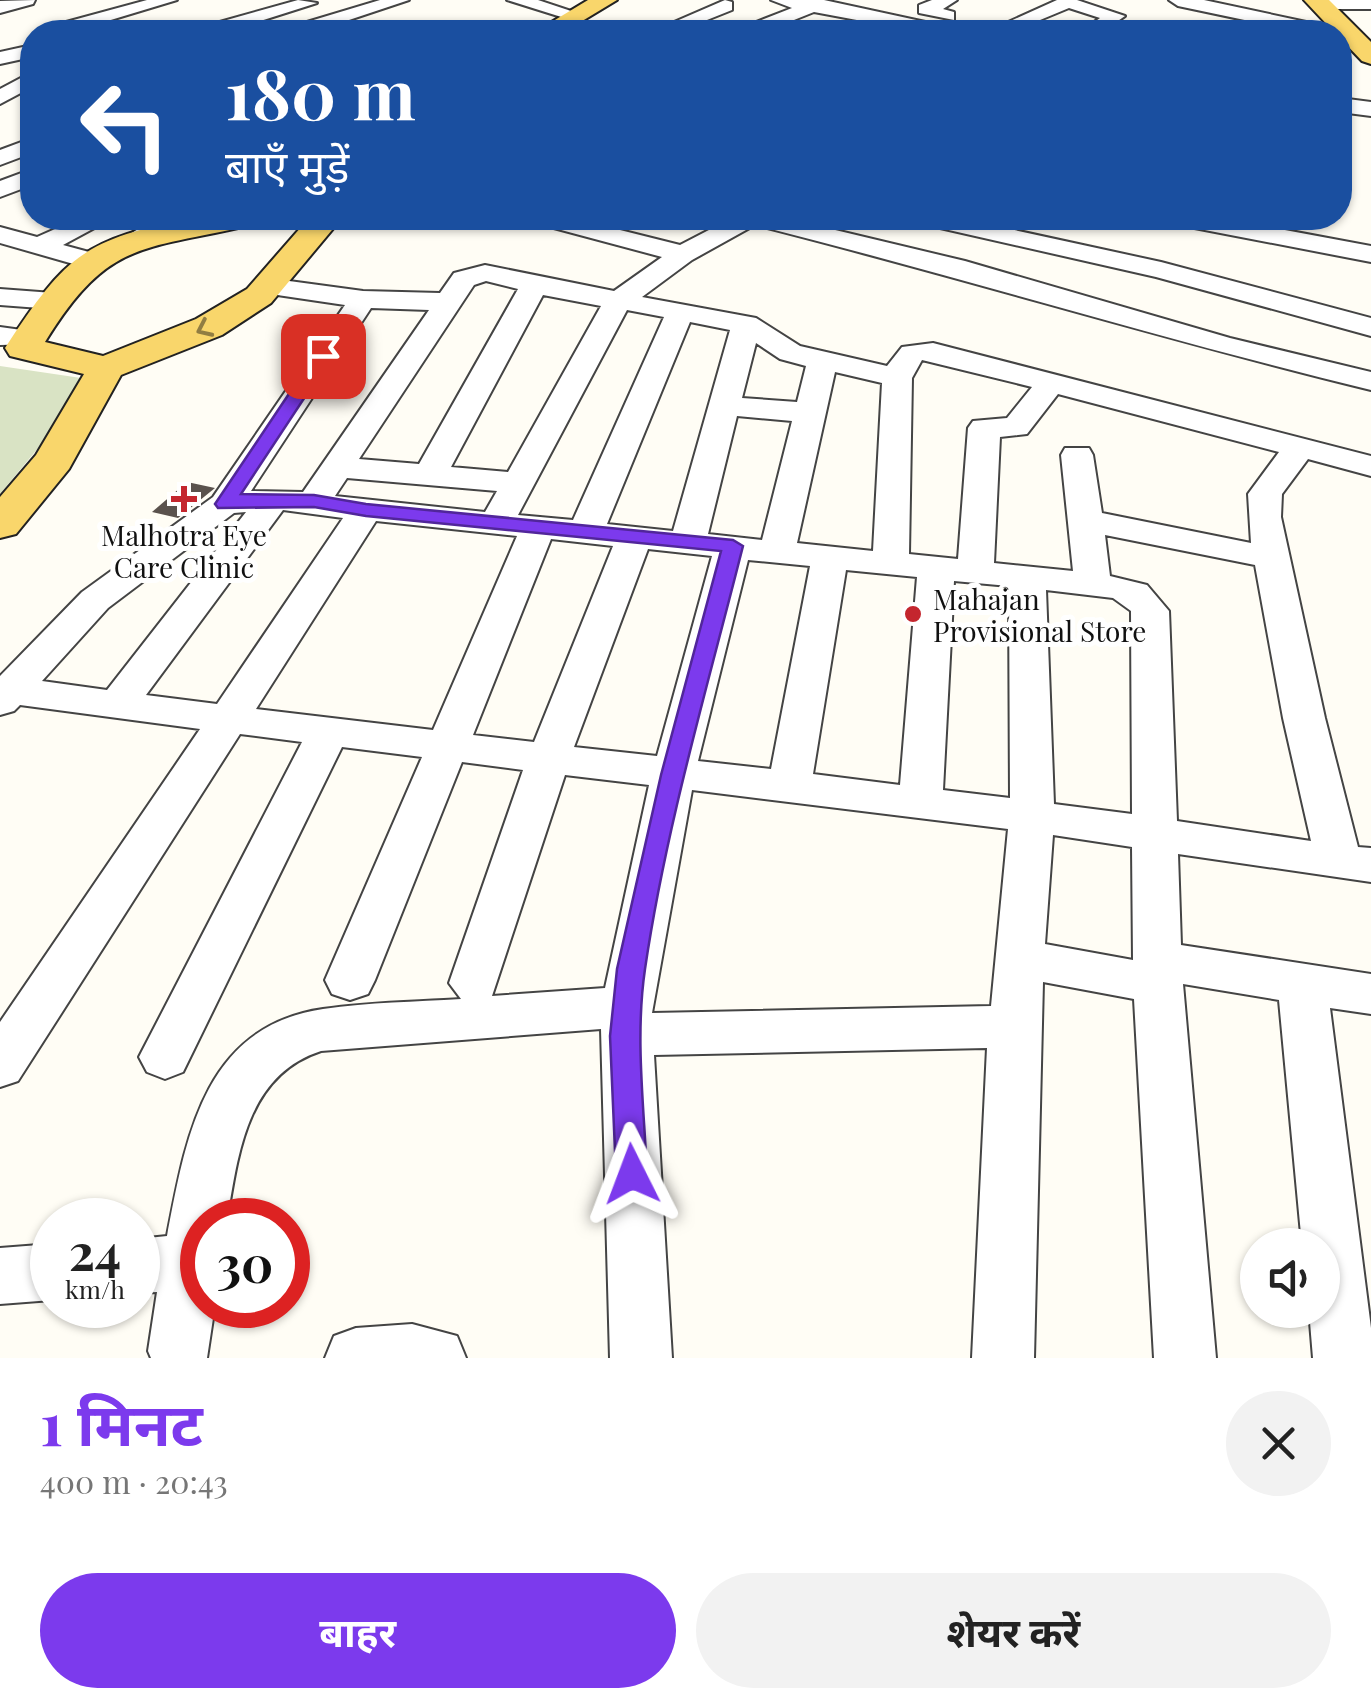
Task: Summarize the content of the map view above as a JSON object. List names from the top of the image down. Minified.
{"places":{"health":["Malhotra Eye Care Clinic"],"other":["Mahajan Provisional Store"]},"page":{"turn":["180 m","बाएँ मुड़ें"],"speed":"24 km/h","limit":"30","heading":["1 मिनट","400 m · 20:43"],"buttons":["बाहर","शेयर करें"]}}
